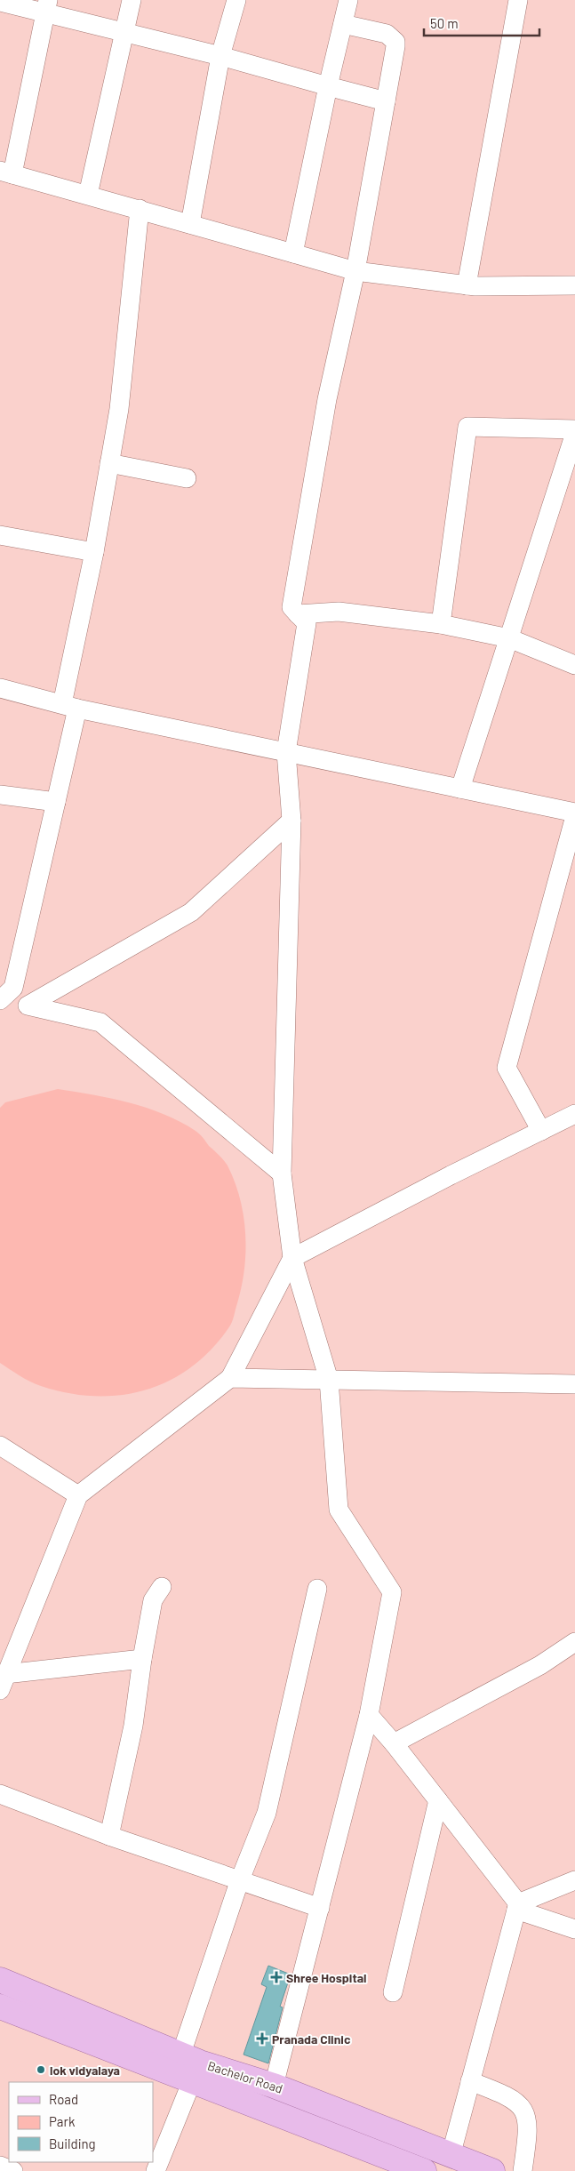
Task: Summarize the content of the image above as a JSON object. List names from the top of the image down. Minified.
{"streets":{"main road":["Bachelor Road"]},"places":{"health":["Shree Hospital","Pranada Clinic"],"other":["lok vidyalaya"]},"legend":["Road","Park","Building"],"scale_bar":"50 m"}
